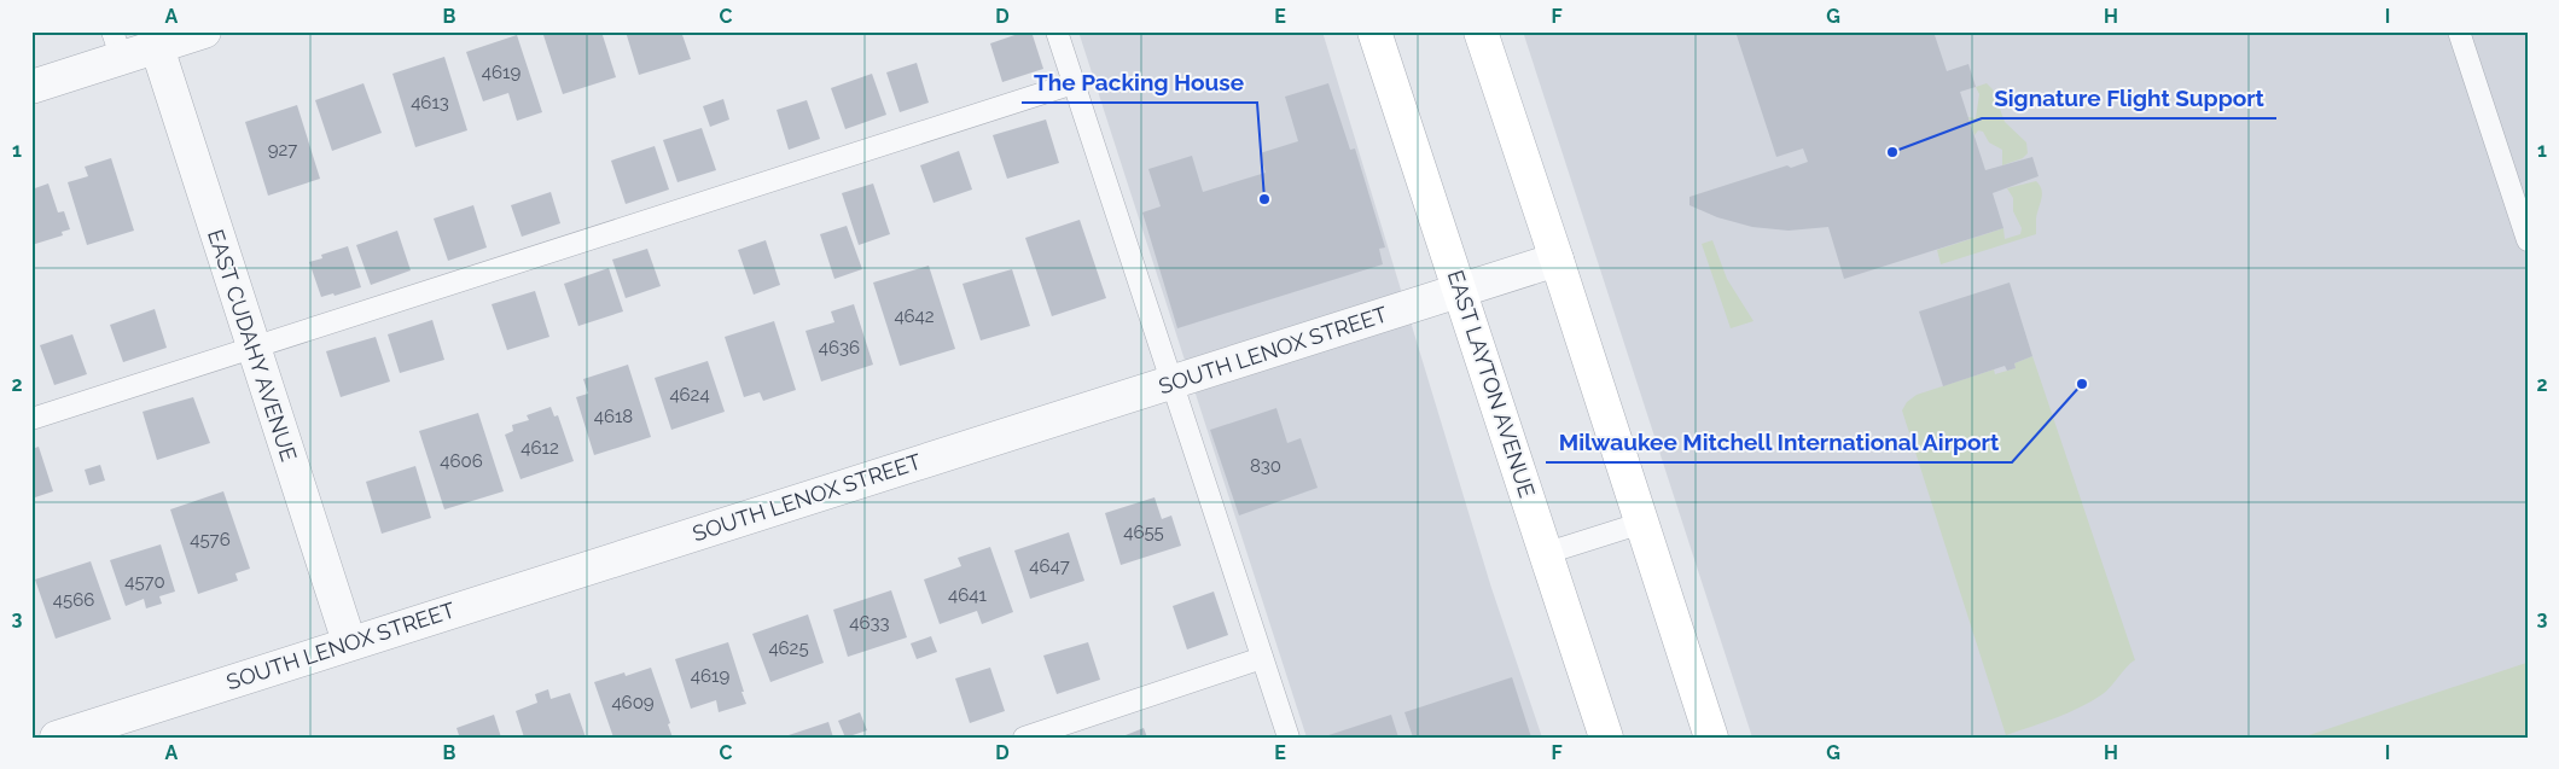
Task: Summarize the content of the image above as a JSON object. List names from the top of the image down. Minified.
{"streets":{"main road":["EAST LAYTON AVENUE"],"street":["EAST CUDAHY AVENUE","SOUTH LENOX STREET"]},"crossings":[["EAST CUDAHY AVENUE","SOUTH LENOX STREET"],["SOUTH LENOX STREET","EAST LAYTON AVENUE"]],"places":["Signature Flight Support","The Packing House","Milwaukee Mitchell International Airport"],"house_numbers":["4619","4613","927","4642","4636","4624","4618","4612","4606","830","4655","4576","4647","4570","4641","4566","4633","4625","4619","4609"],"grid":{"columns":["A","B","C","D","E","F","G","H","I"],"rows":["1","2","3"]}}
